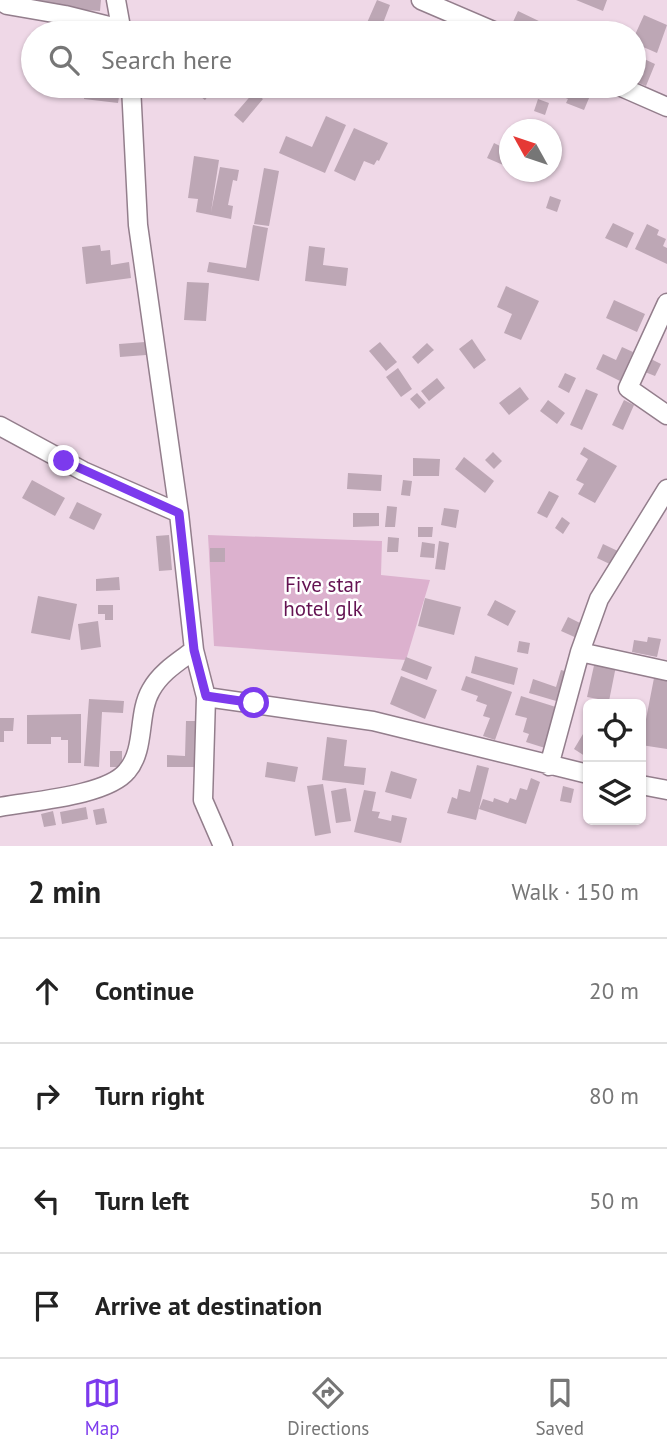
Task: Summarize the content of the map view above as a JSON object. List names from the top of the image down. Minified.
{"parks":["Five star hotel glk"],"north":"top left","page":{"search":"Search here","heading":["2 min","Walk · 150 m"],"list":[["Continue","20 m"],["Turn right","80 m"],["Turn left","50 m"],"Arrive at destination"],"nav":["Map","Directions","Saved"]}}
